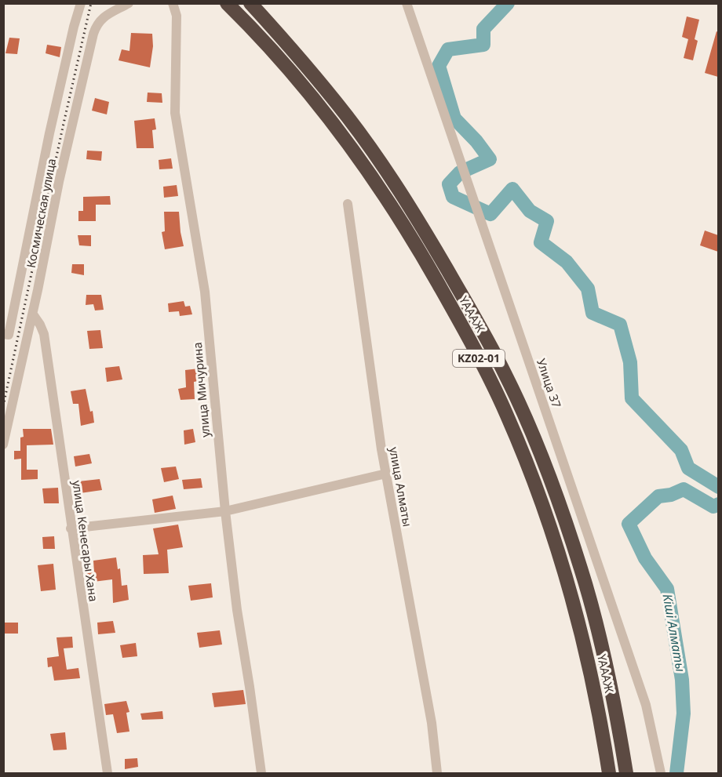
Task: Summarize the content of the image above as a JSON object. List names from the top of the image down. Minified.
{"streets":{"highway":["ҮАААЖ","KZ02-01"],"street":["Космическая улица","Улица 37","улица Мичурина","улица Алматы","улица Кенесары Хана"]},"crossings":[["Космическая улица","улица Кенесары Хана"]],"water":["Кіші Алматы"]}
